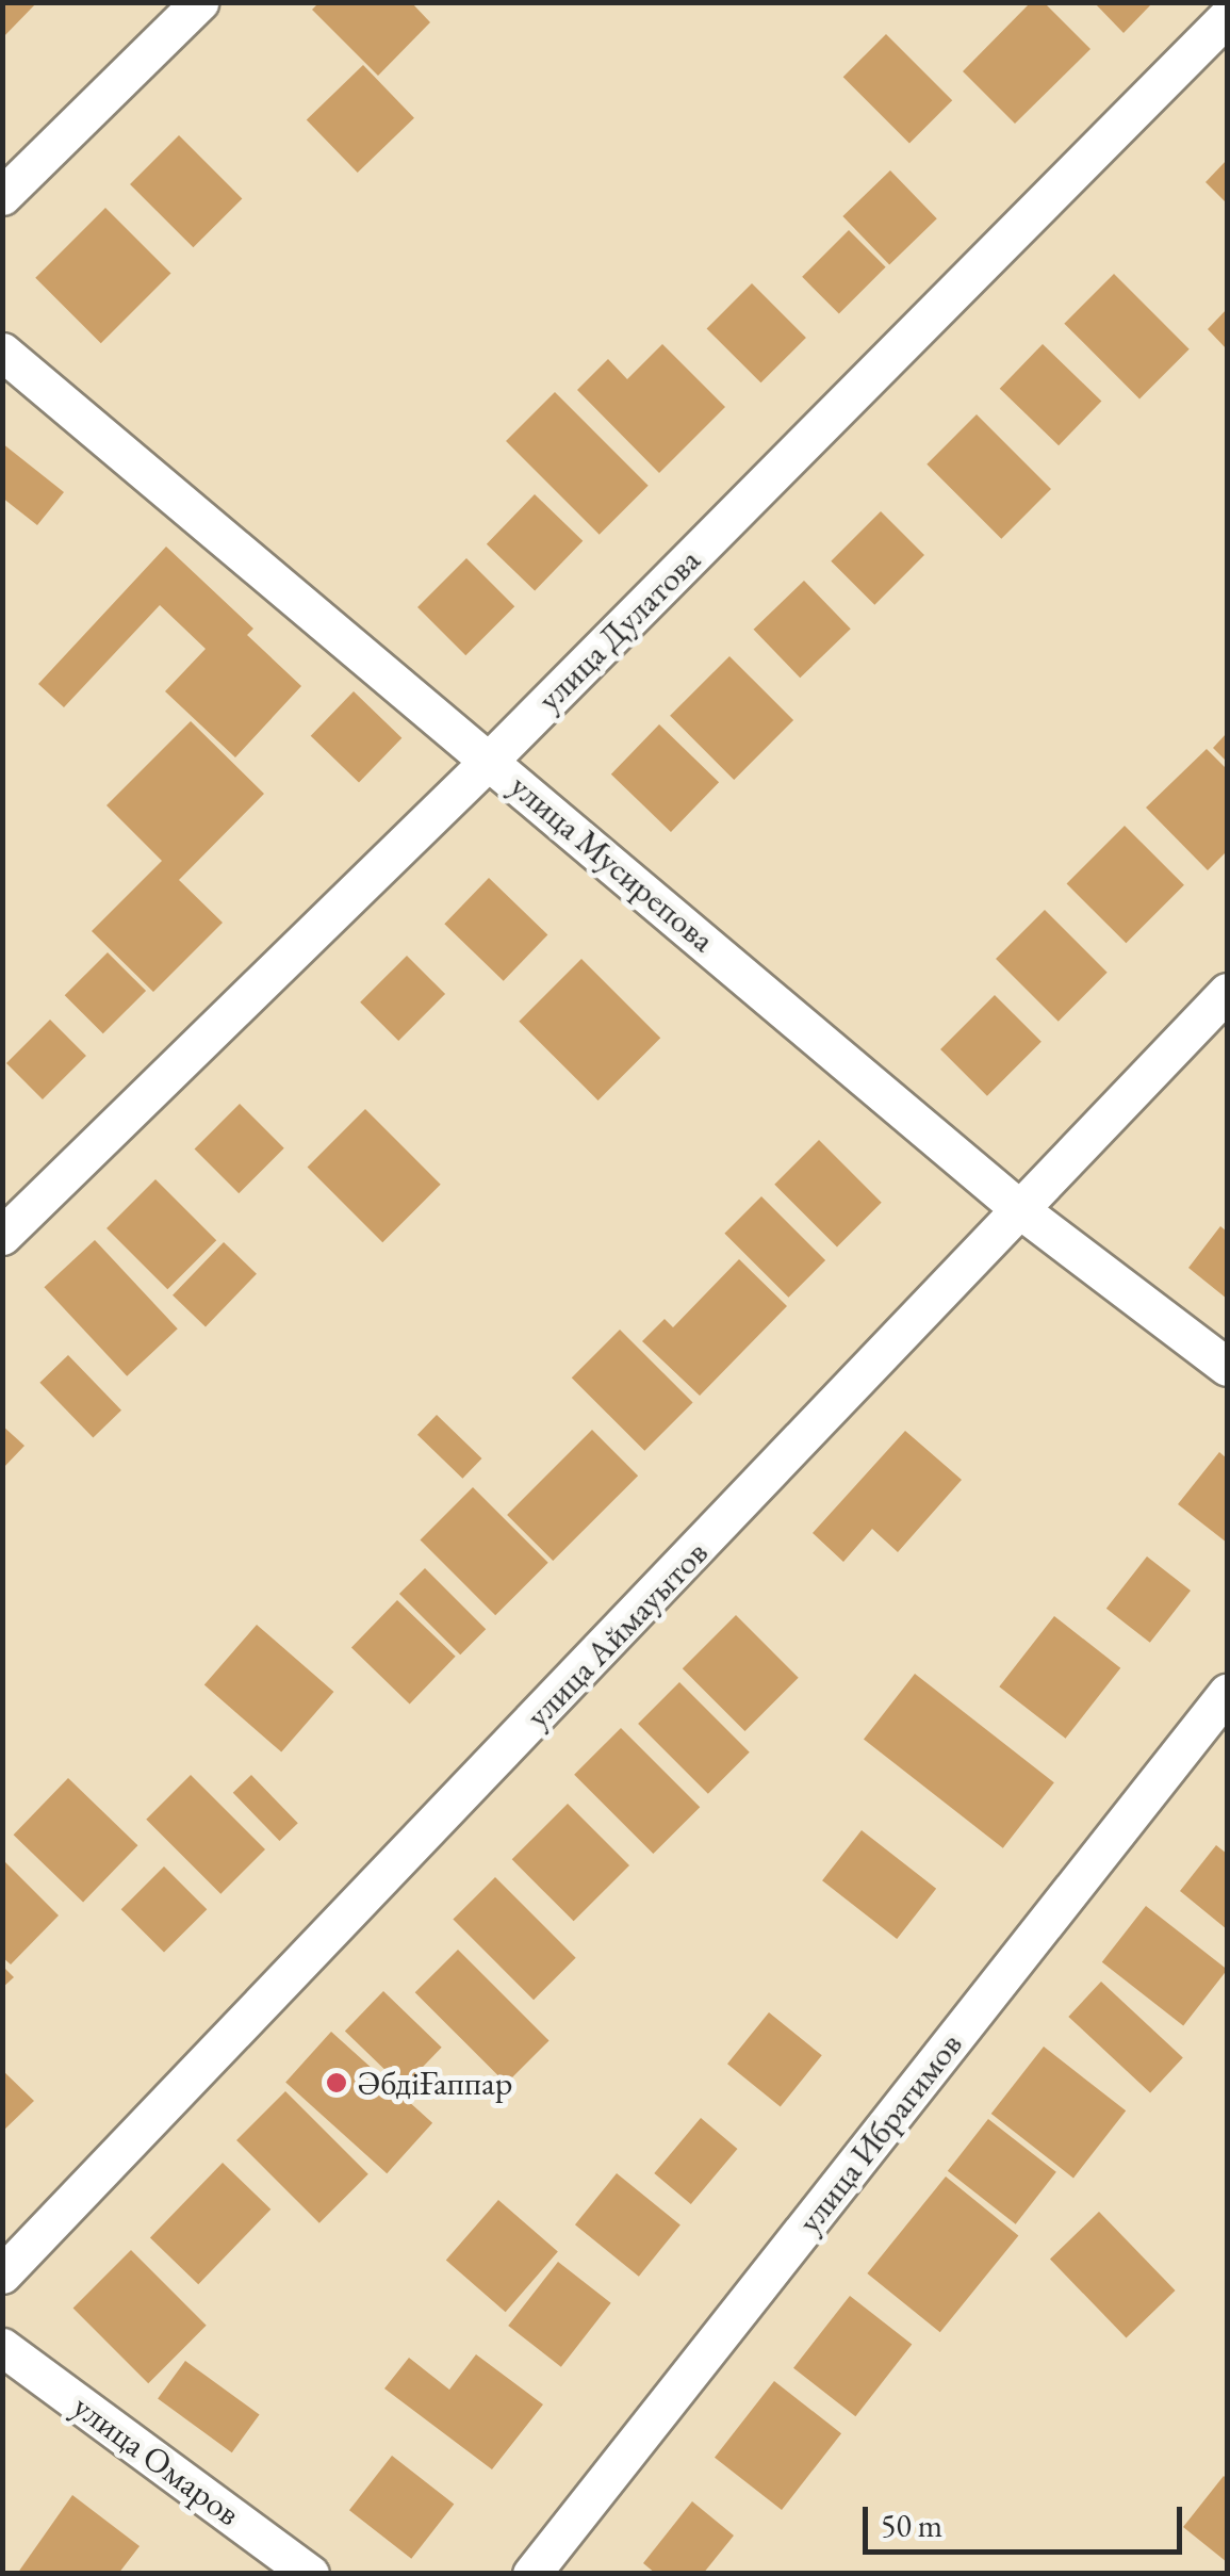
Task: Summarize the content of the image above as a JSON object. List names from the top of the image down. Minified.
{"streets":{"street":["улица Дулатова","улица Мусирепова","улица Аймауытов","улица Ибрагимов","улица Омаров"]},"crossings":[["улица Дулатова","улица Мусирепова"],["улица Мусирепова","улица Аймауытов"]],"places":["ӘбдіҒаппар"],"scale_bar":"50 m"}
